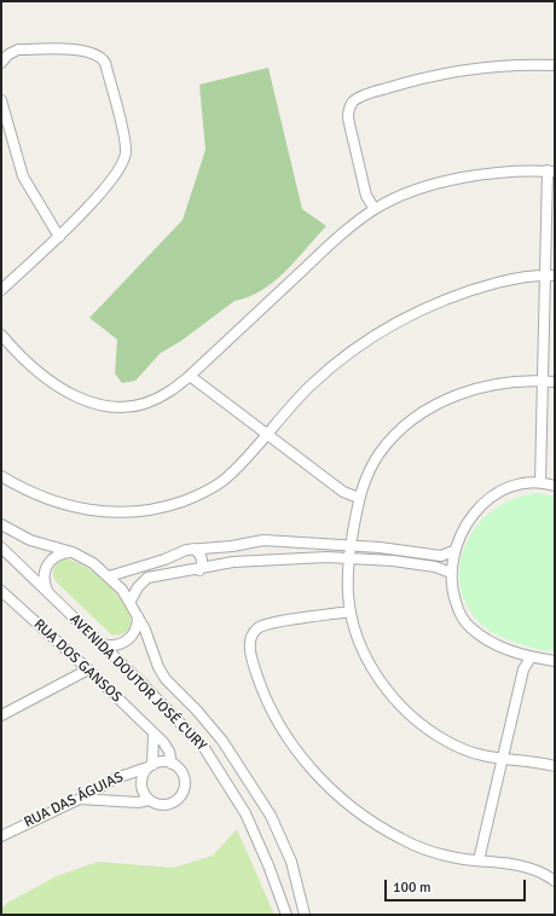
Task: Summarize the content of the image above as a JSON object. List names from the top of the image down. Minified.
{"streets":{"street":["RUA DOS GANSOS","AVENIDA DOUTOR JOSÉ CURY","RUA DAS ÁGUIAS"]},"crossings":[["RUA DOS GANSOS","RUA DAS ÁGUIAS"]],"scale_bar":"100 m"}
